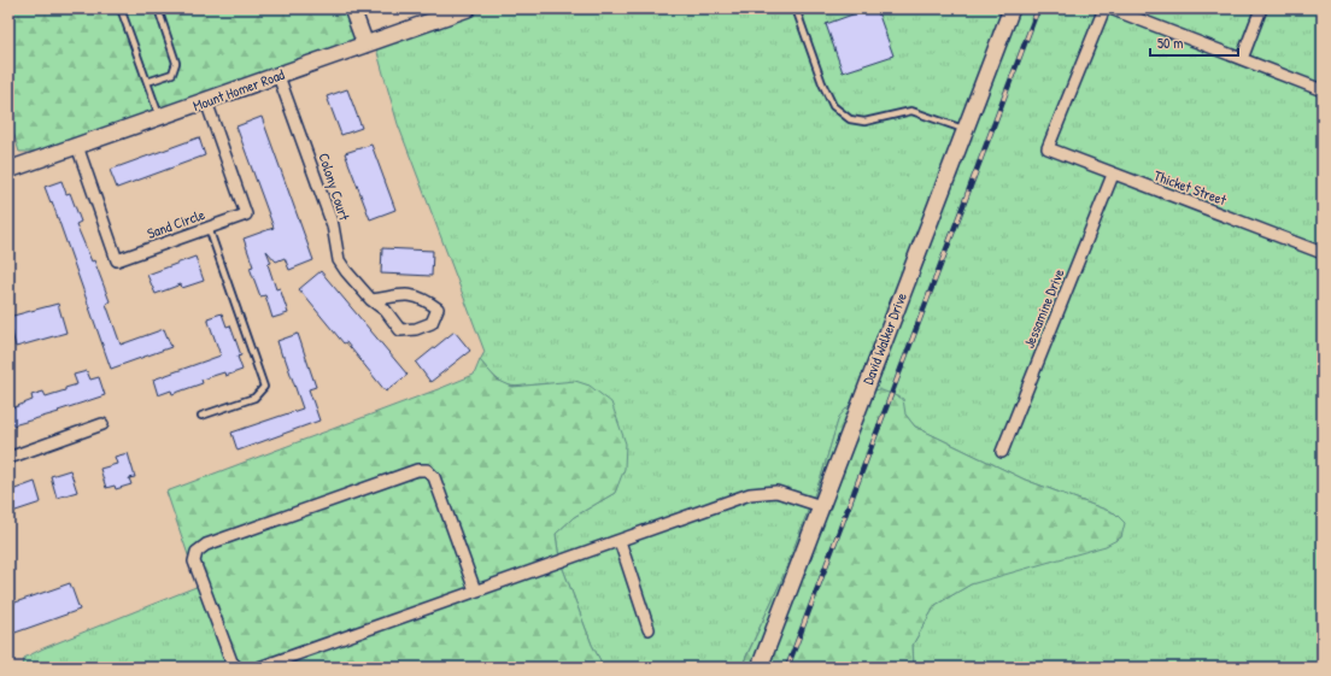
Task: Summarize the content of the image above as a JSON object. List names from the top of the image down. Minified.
{"streets":{"street":["Mount Homer Road","Colony Court","Thicket Street","Sand Circle","Jessamine Drive","David Walker Drive"]},"crossings":[["Mount Homer Road","Colony Court"],["Mount Homer Road","Sand Circle"],["Thicket Street","Jessamine Drive"]],"scale_bar":"50 m"}
